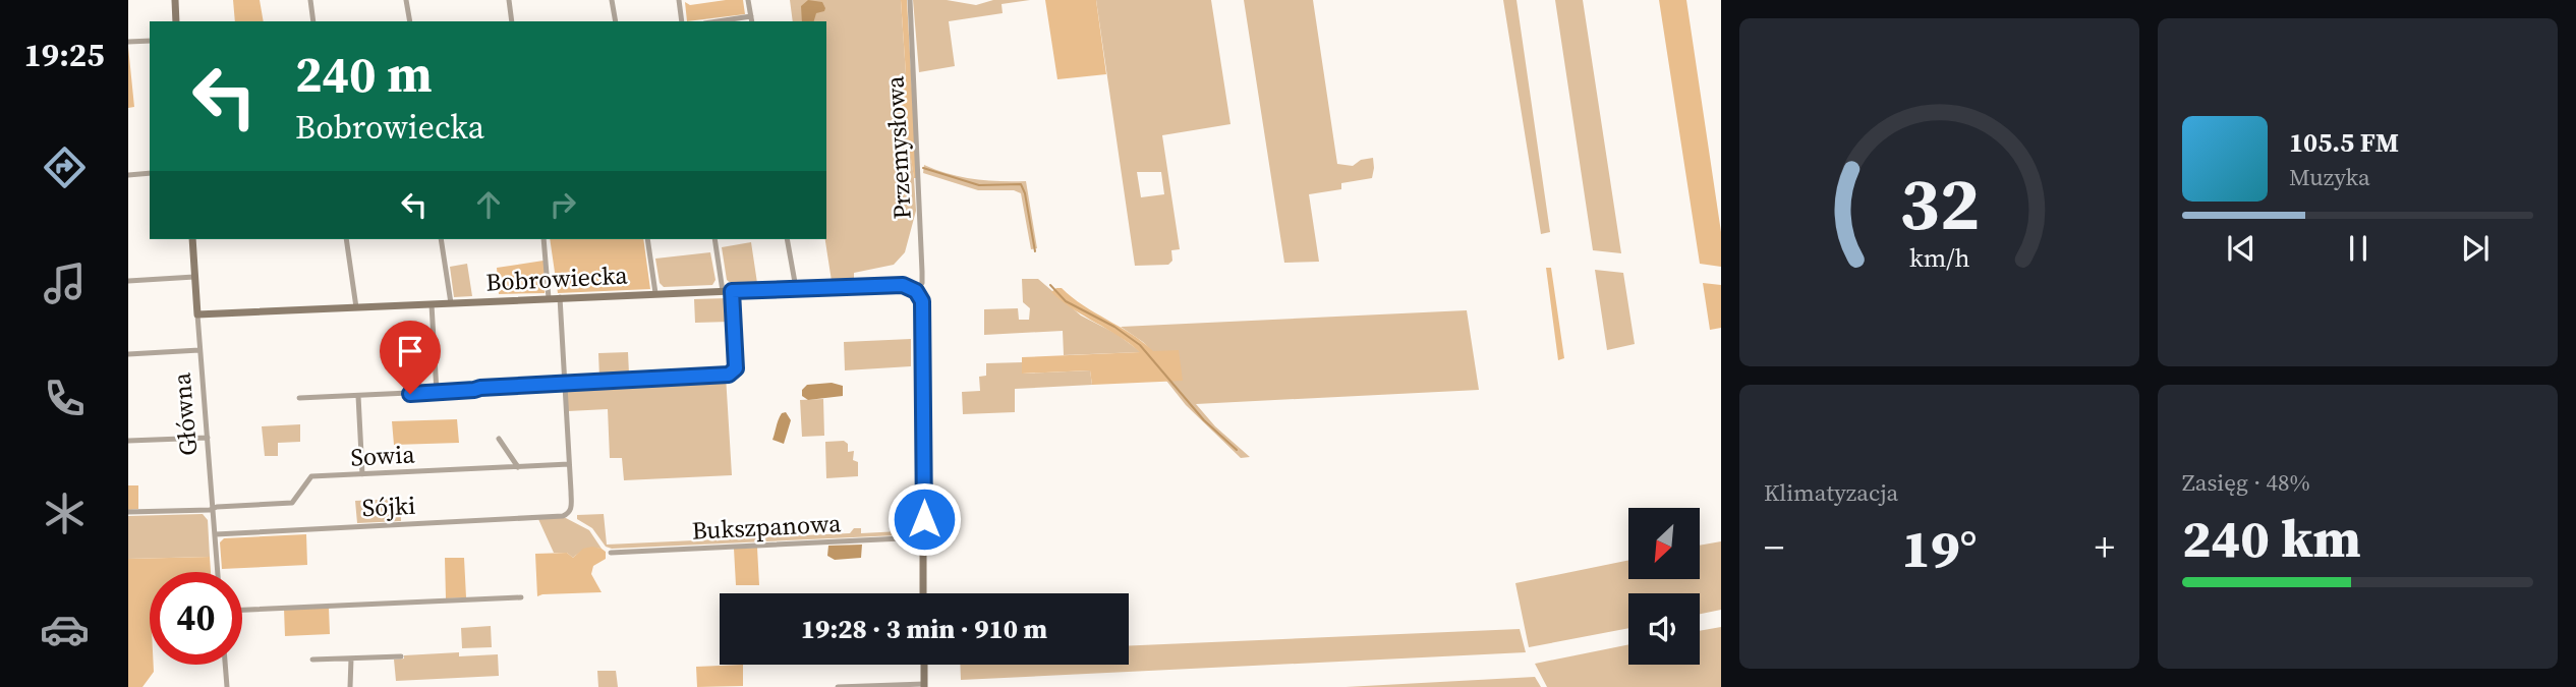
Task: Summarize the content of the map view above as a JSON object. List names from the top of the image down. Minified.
{"streets":{"street":["Przemysłowa","Bobrowiecka","Główna","Sowia","Sójki","Bukszpanowa"]},"crossings":[["Przemysłowa","Bobrowiecka"],["Bobrowiecka","Główna"],["Główna","Sowia"],["Główna","Sójki"],["Sowia","Sójki"]],"north":"bottom left","page":{"tabs":"19:25","turn":["240 m","Bobrowiecka"],"song":["105.5 FM","Muzyka"],"tile":["Klimatyzacja",["Zasięg · 48%","240 km"]],"heat":["−","19°","+"],"limit":"40","trip":"19:28 · 3 min · 910 m","gauge":["32","km/h"]}}
